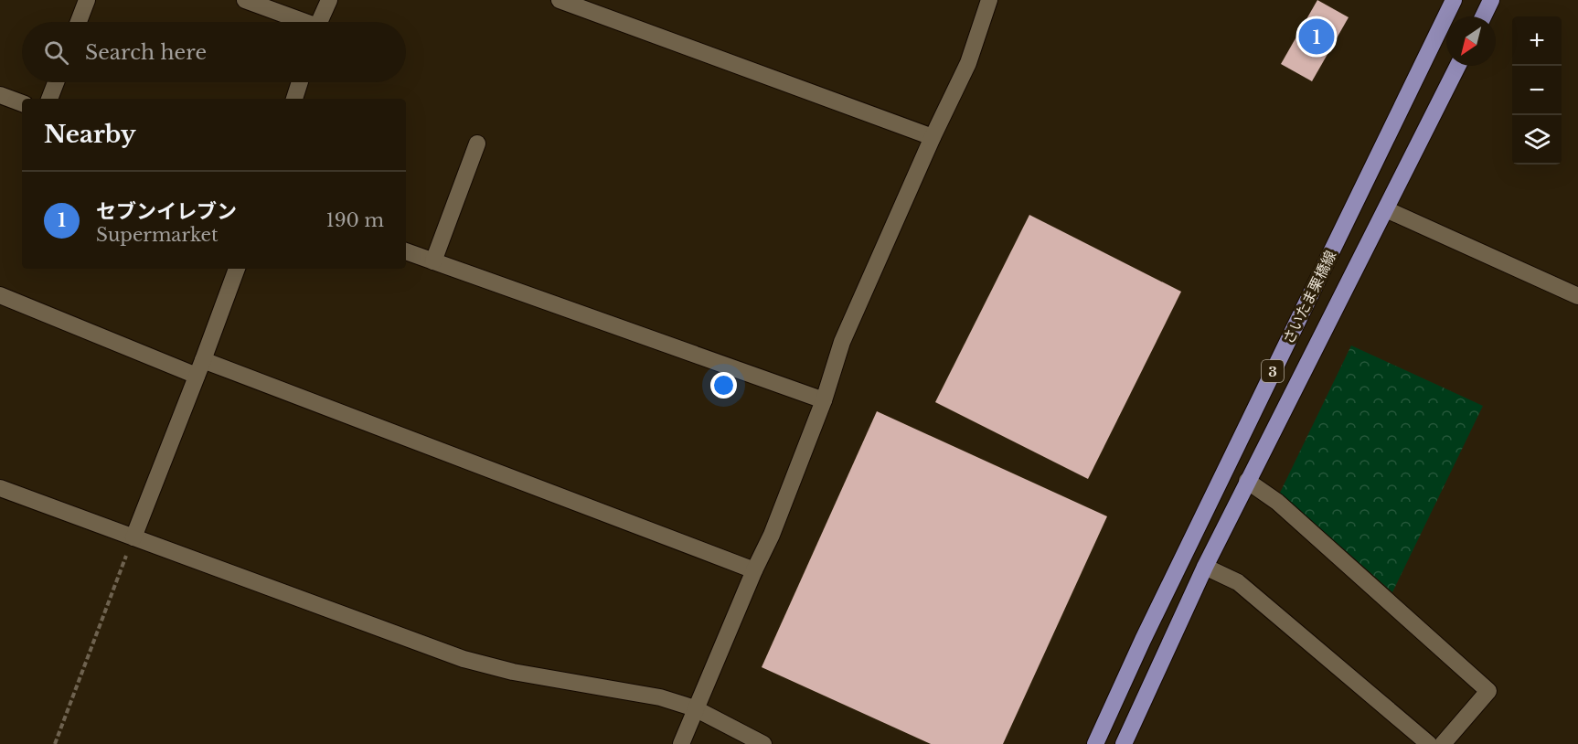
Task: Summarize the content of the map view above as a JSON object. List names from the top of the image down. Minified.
{"streets":{"main road":["さいたま栗橋線","3"]},"north":"bottom left","page":{"map_buttons":["+","−"],"pins":"1","search":"Search here","heading":"Nearby","list":[{"mark":"1","name":"セブンイレブン","note":"Supermarket","value":"190 m"}]}}
